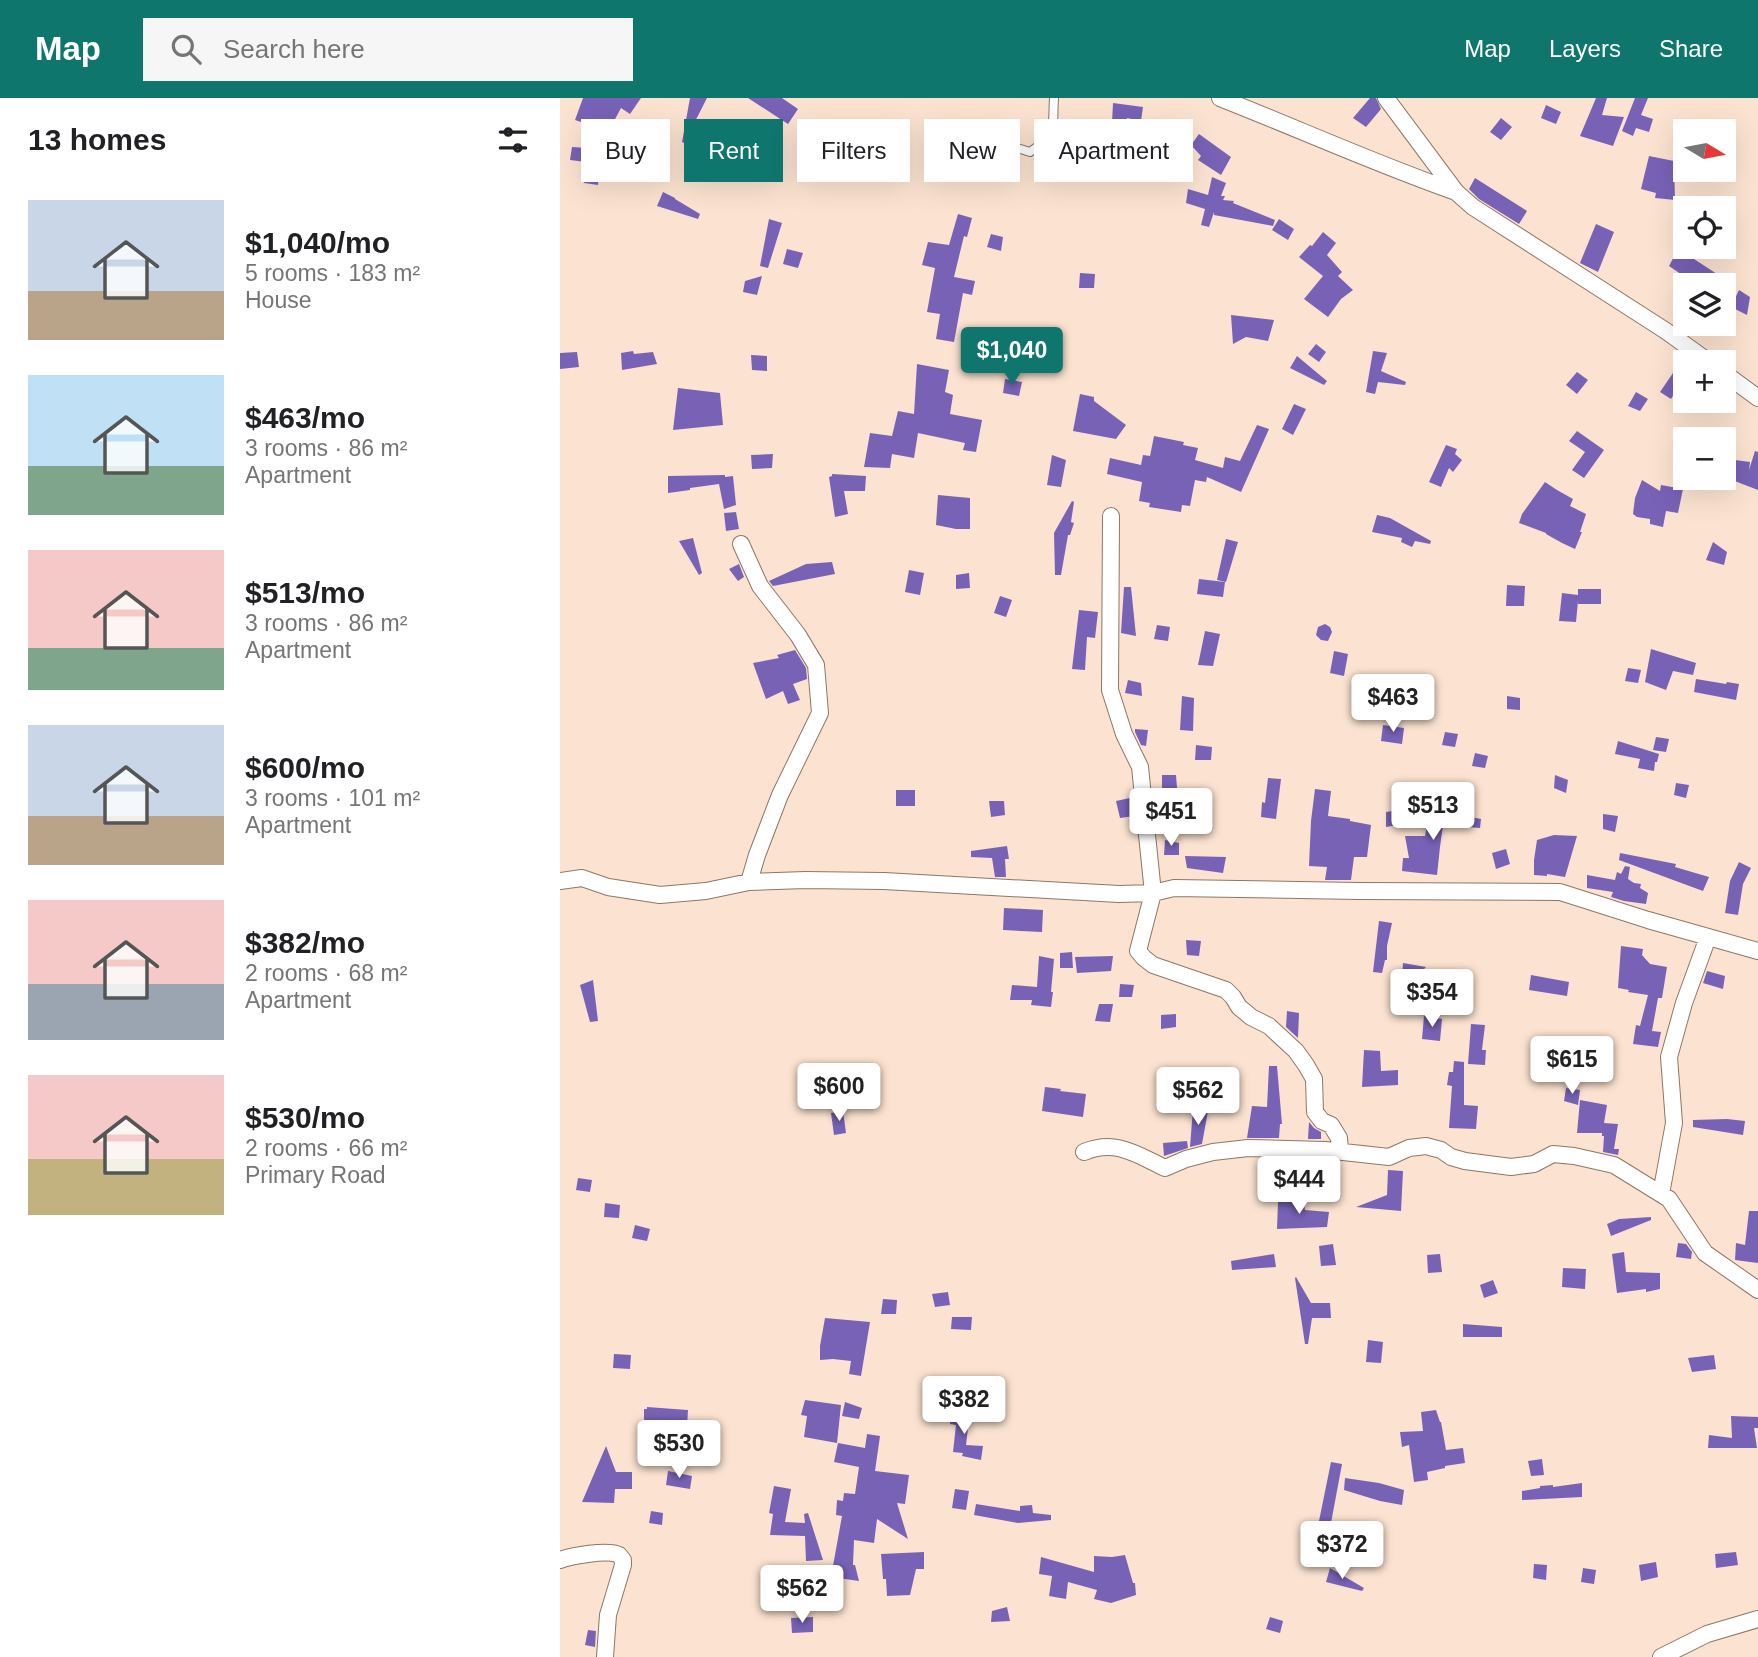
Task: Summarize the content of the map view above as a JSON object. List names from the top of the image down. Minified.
{"north":"right","page":{"header":"Map","search":"Search here","nav":["Map","Layers","Share"],"heading":"13 homes","map_buttons":["+","−"],"chip":["Buy","Rent","Filters","New","Apartment"],"list":[{"name":"$1,040/mo","note":"5 rooms · 183 m² · House"},{"name":"$463/mo","note":"3 rooms · 86 m² · Apartment"},{"name":"$513/mo","note":"3 rooms · 86 m² · Apartment"},{"name":"$600/mo","note":"3 rooms · 101 m² · Apartment"},{"name":"$382/mo","note":"2 rooms · 68 m² · Apartment"},{"name":"$530/mo","note":"2 rooms · 66 m² · Primary Road"}],"price":["$1,040","$463","$513","$451","$354","$615","$600","$562","$444","$382","$530","$372","$562"]}}
